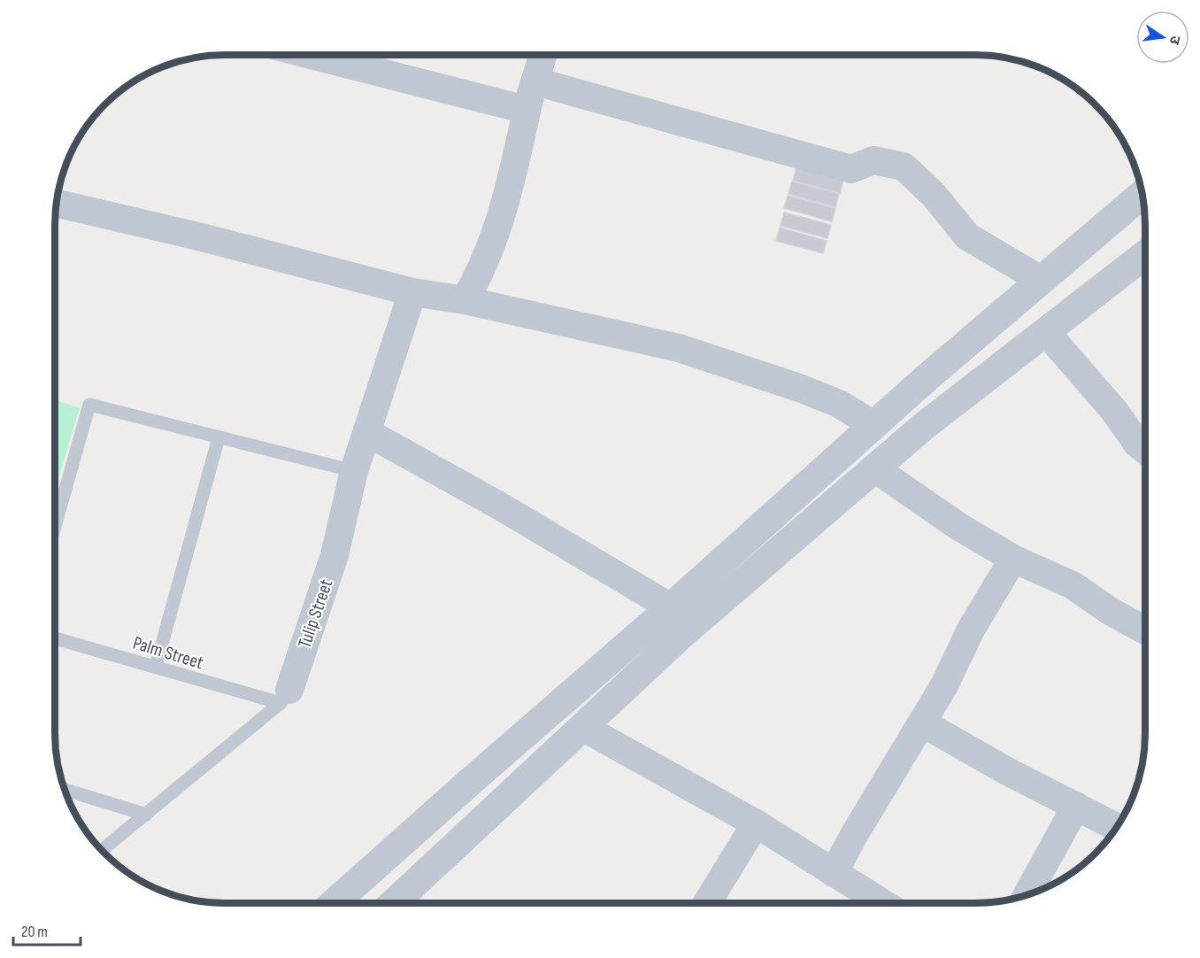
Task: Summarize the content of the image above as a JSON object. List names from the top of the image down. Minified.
{"streets":{"street":["Tulip Street"],"lane":["Palm Street"]},"crossings":[["Tulip Street","Palm Street"]],"scale_bar":"20 m","north":"right"}
